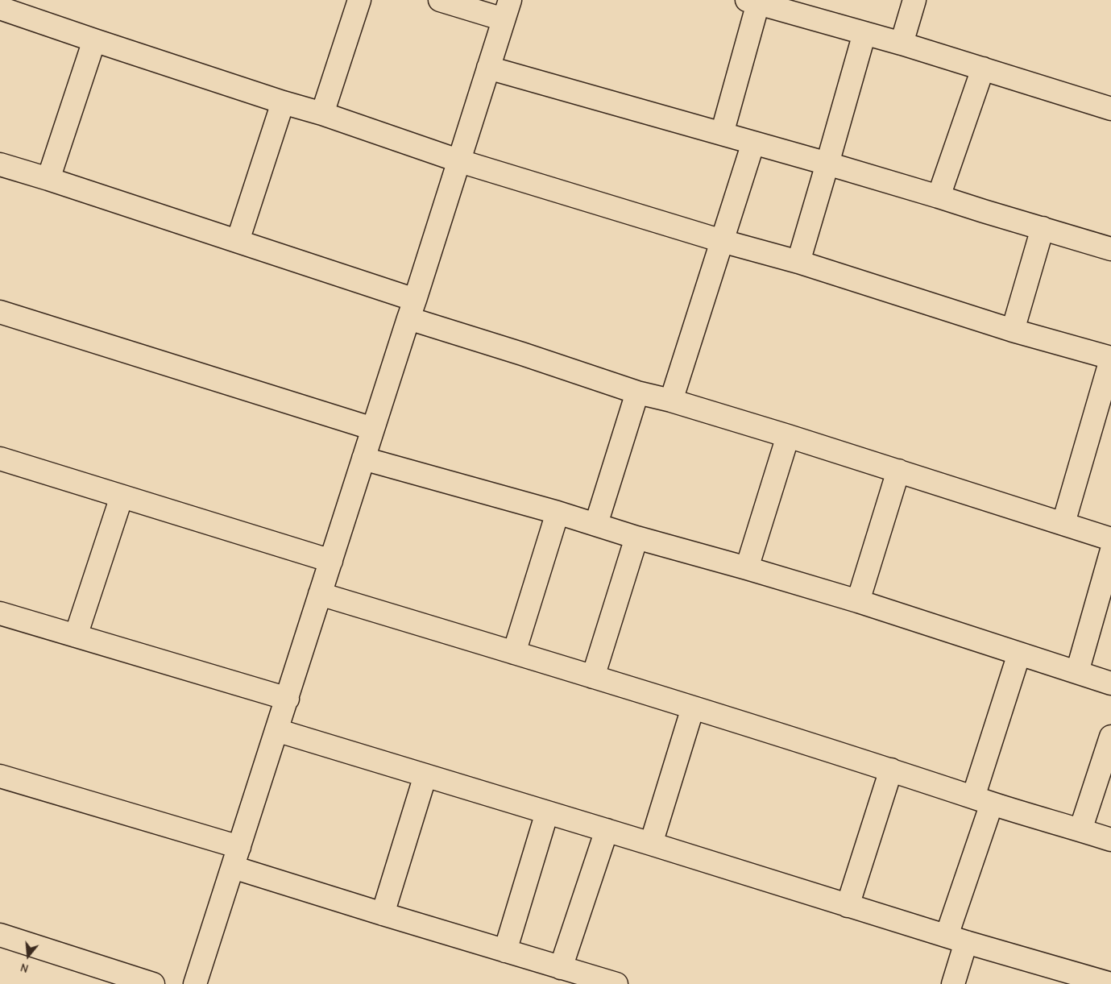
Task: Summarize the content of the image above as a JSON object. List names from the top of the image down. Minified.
{"north":"bottom"}
